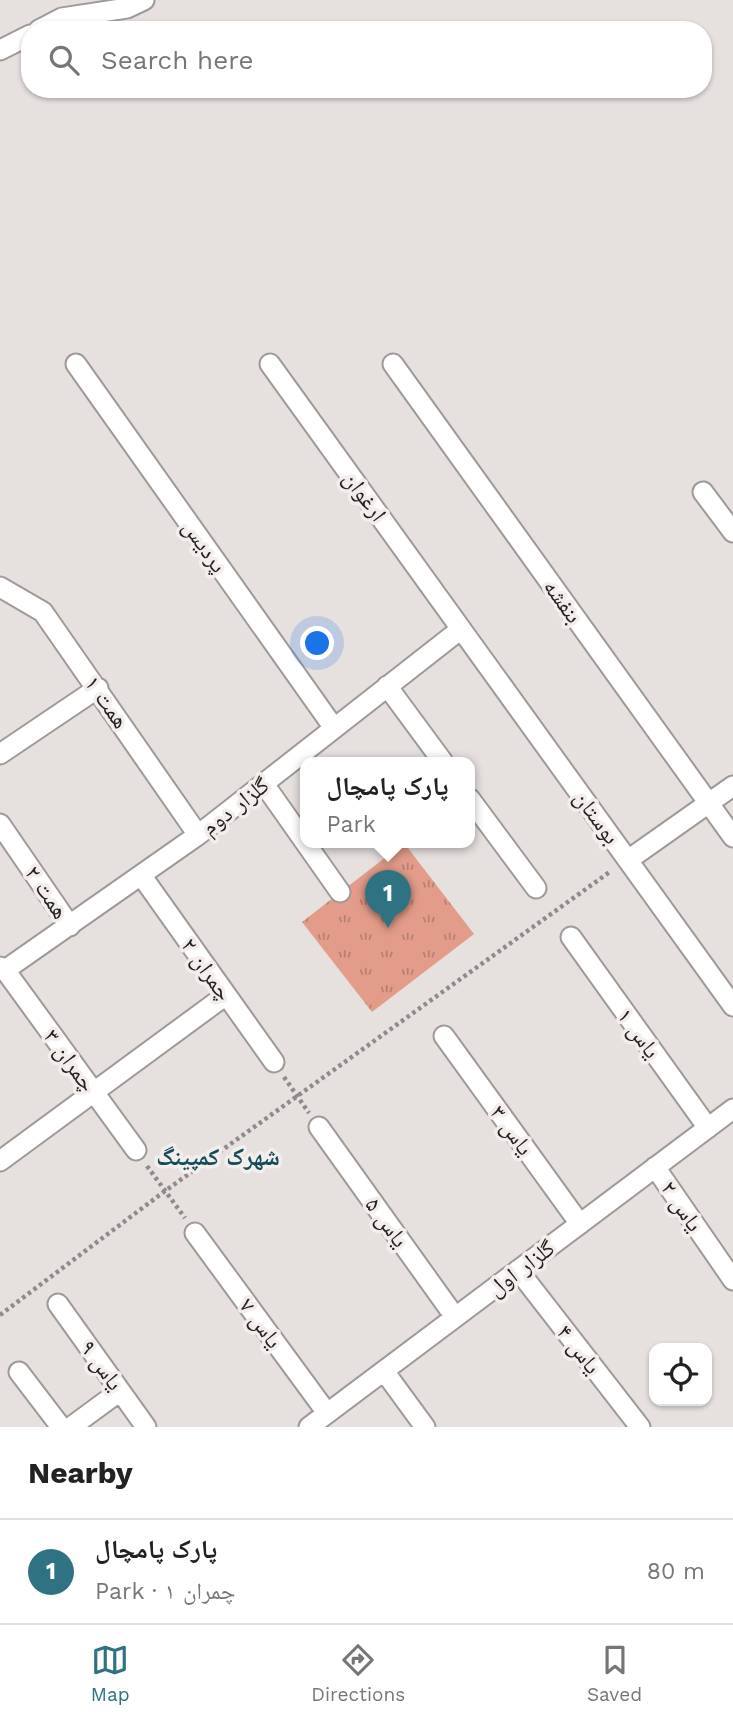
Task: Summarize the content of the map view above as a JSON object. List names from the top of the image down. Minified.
{"streets":{"street":["ارغوان","پردیس","بنفشه","همت ۱","گلزار دوم","بوستان","همت ۲","چمران ۲","یاس ۱","چمران ۳","یاس ۳","یاس ۲","یاس ۵","گلزار اول","یاس ۷","یاس ۴","یاس ۹"]},"crossings":[["ارغوان","گلزار دوم"],["ارغوان","بوستان"],["پردیس","گلزار دوم"],["همت ۱","گلزار دوم"],["گلزار دوم","بوستان"],["گلزار دوم","همت ۲"],["گلزار دوم","چمران ۲"],["گلزار دوم","چمران ۳"],["یاس ۱","گلزار اول"],["یاس ۳","گلزار اول"],["یاس ۲","گلزار اول"],["یاس ۵","گلزار اول"],["گلزار اول","یاس ۷"],["گلزار اول","یاس ۴"]],"districts":["شهرک کمپینگ"],"page":{"search":"Search here","popup":["پارک پامچال","Park"],"pins":"1","heading":"Nearby","list":[{"mark":"1","name":"پارک پامچال","note":"Park · چمران ۱","value":"80 m"}],"nav":["Map","Directions","Saved"]}}
